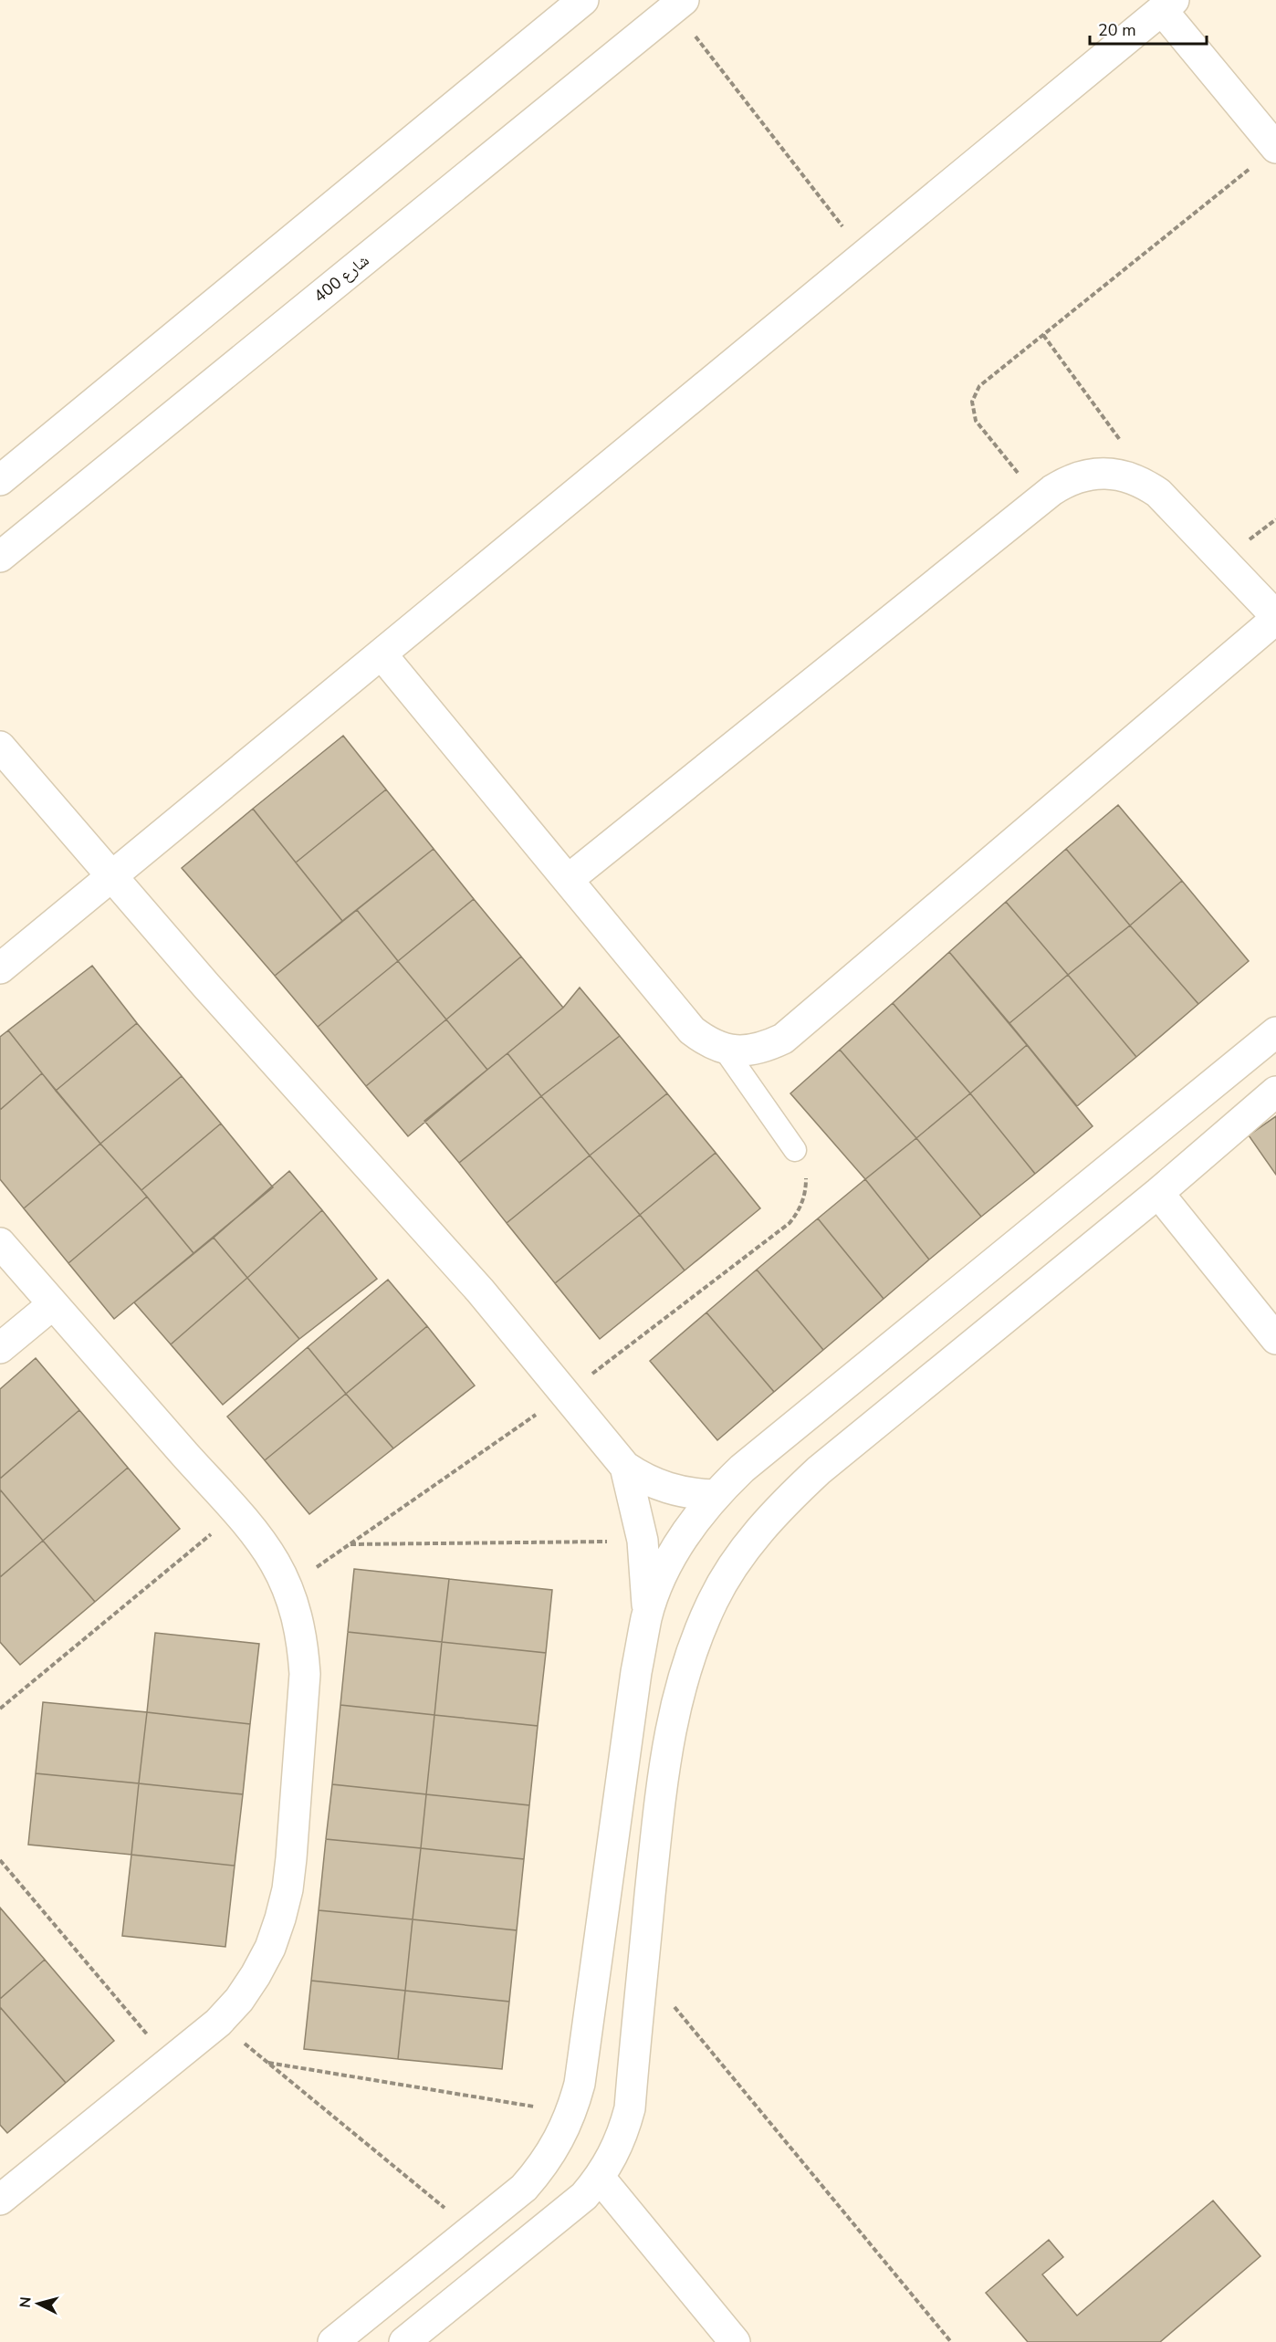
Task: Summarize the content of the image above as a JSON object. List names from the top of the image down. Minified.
{"streets":{"street":["شارع 400"]},"scale_bar":"20 m","north":"left"}
